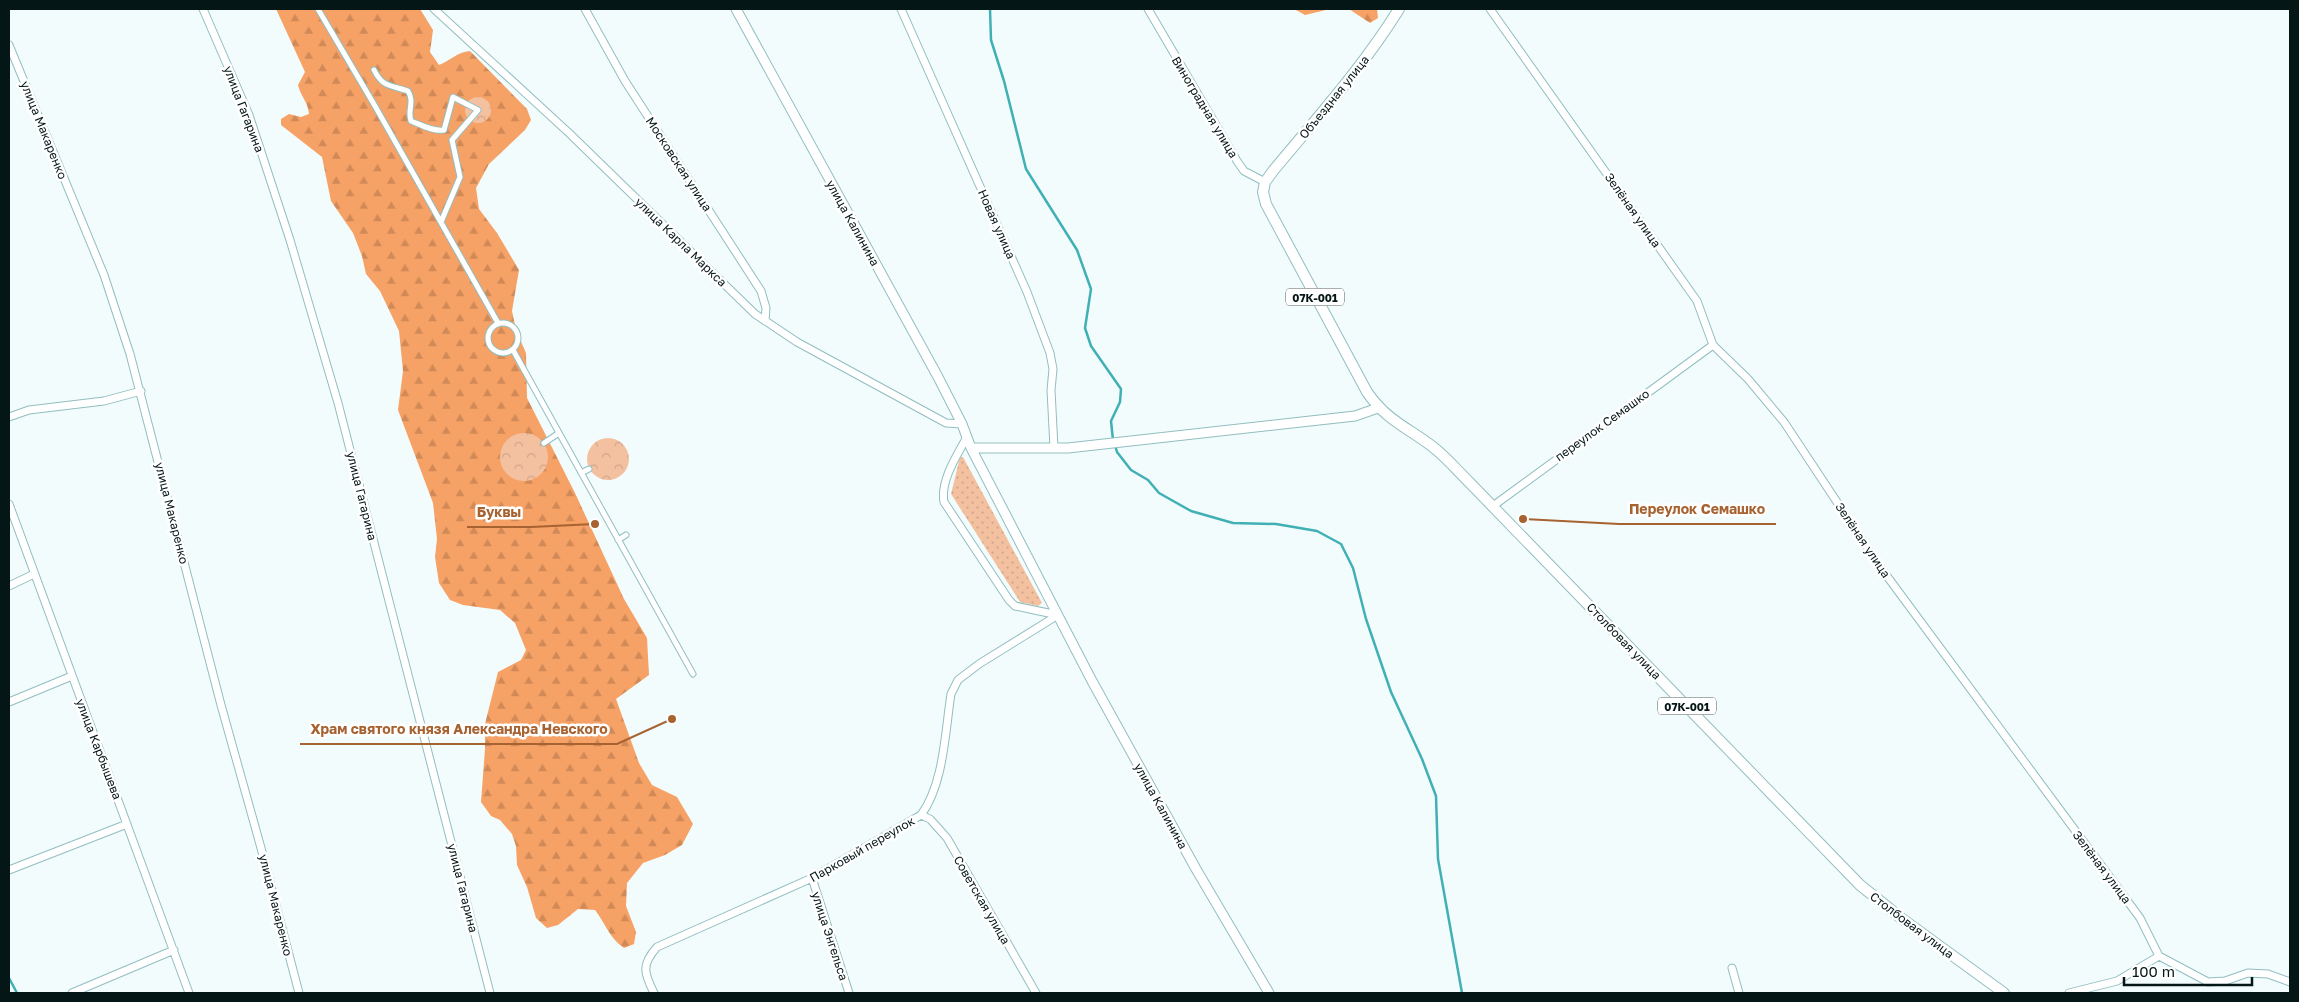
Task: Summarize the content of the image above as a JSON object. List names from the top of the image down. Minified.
{"streets":{"main road":["Объездная улица","07К-001","Столбовая улица"],"street":["Виноградная улица","улица Гагарина","улица Макаренко","Московская улица","Зелёная улица","улица Калинина","Новая улица","улица Карла Маркса","переулок Семашко","улица Карбышева","Парковый переулок","Советская улица","улица Энгельса"]},"crossings":[["Объездная улица","Виноградная улица"],["Объездная улица","07К-001"],["Виноградная улица","07К-001"],["Московская улица","улица Карла Маркса"],["Зелёная улица","переулок Семашко"],["улица Калинина","улица Карла Маркса"],["улица Калинина","Парковый переулок"],["07К-001","Столбовая улица"],["переулок Семашко","Столбовая улица"],["Парковый переулок","Советская улица"],["Парковый переулок","улица Энгельса"]],"places":["Переулок Семашко","Буквы","Храм святого князя Александра Невского"],"scale_bar":"100 m"}
